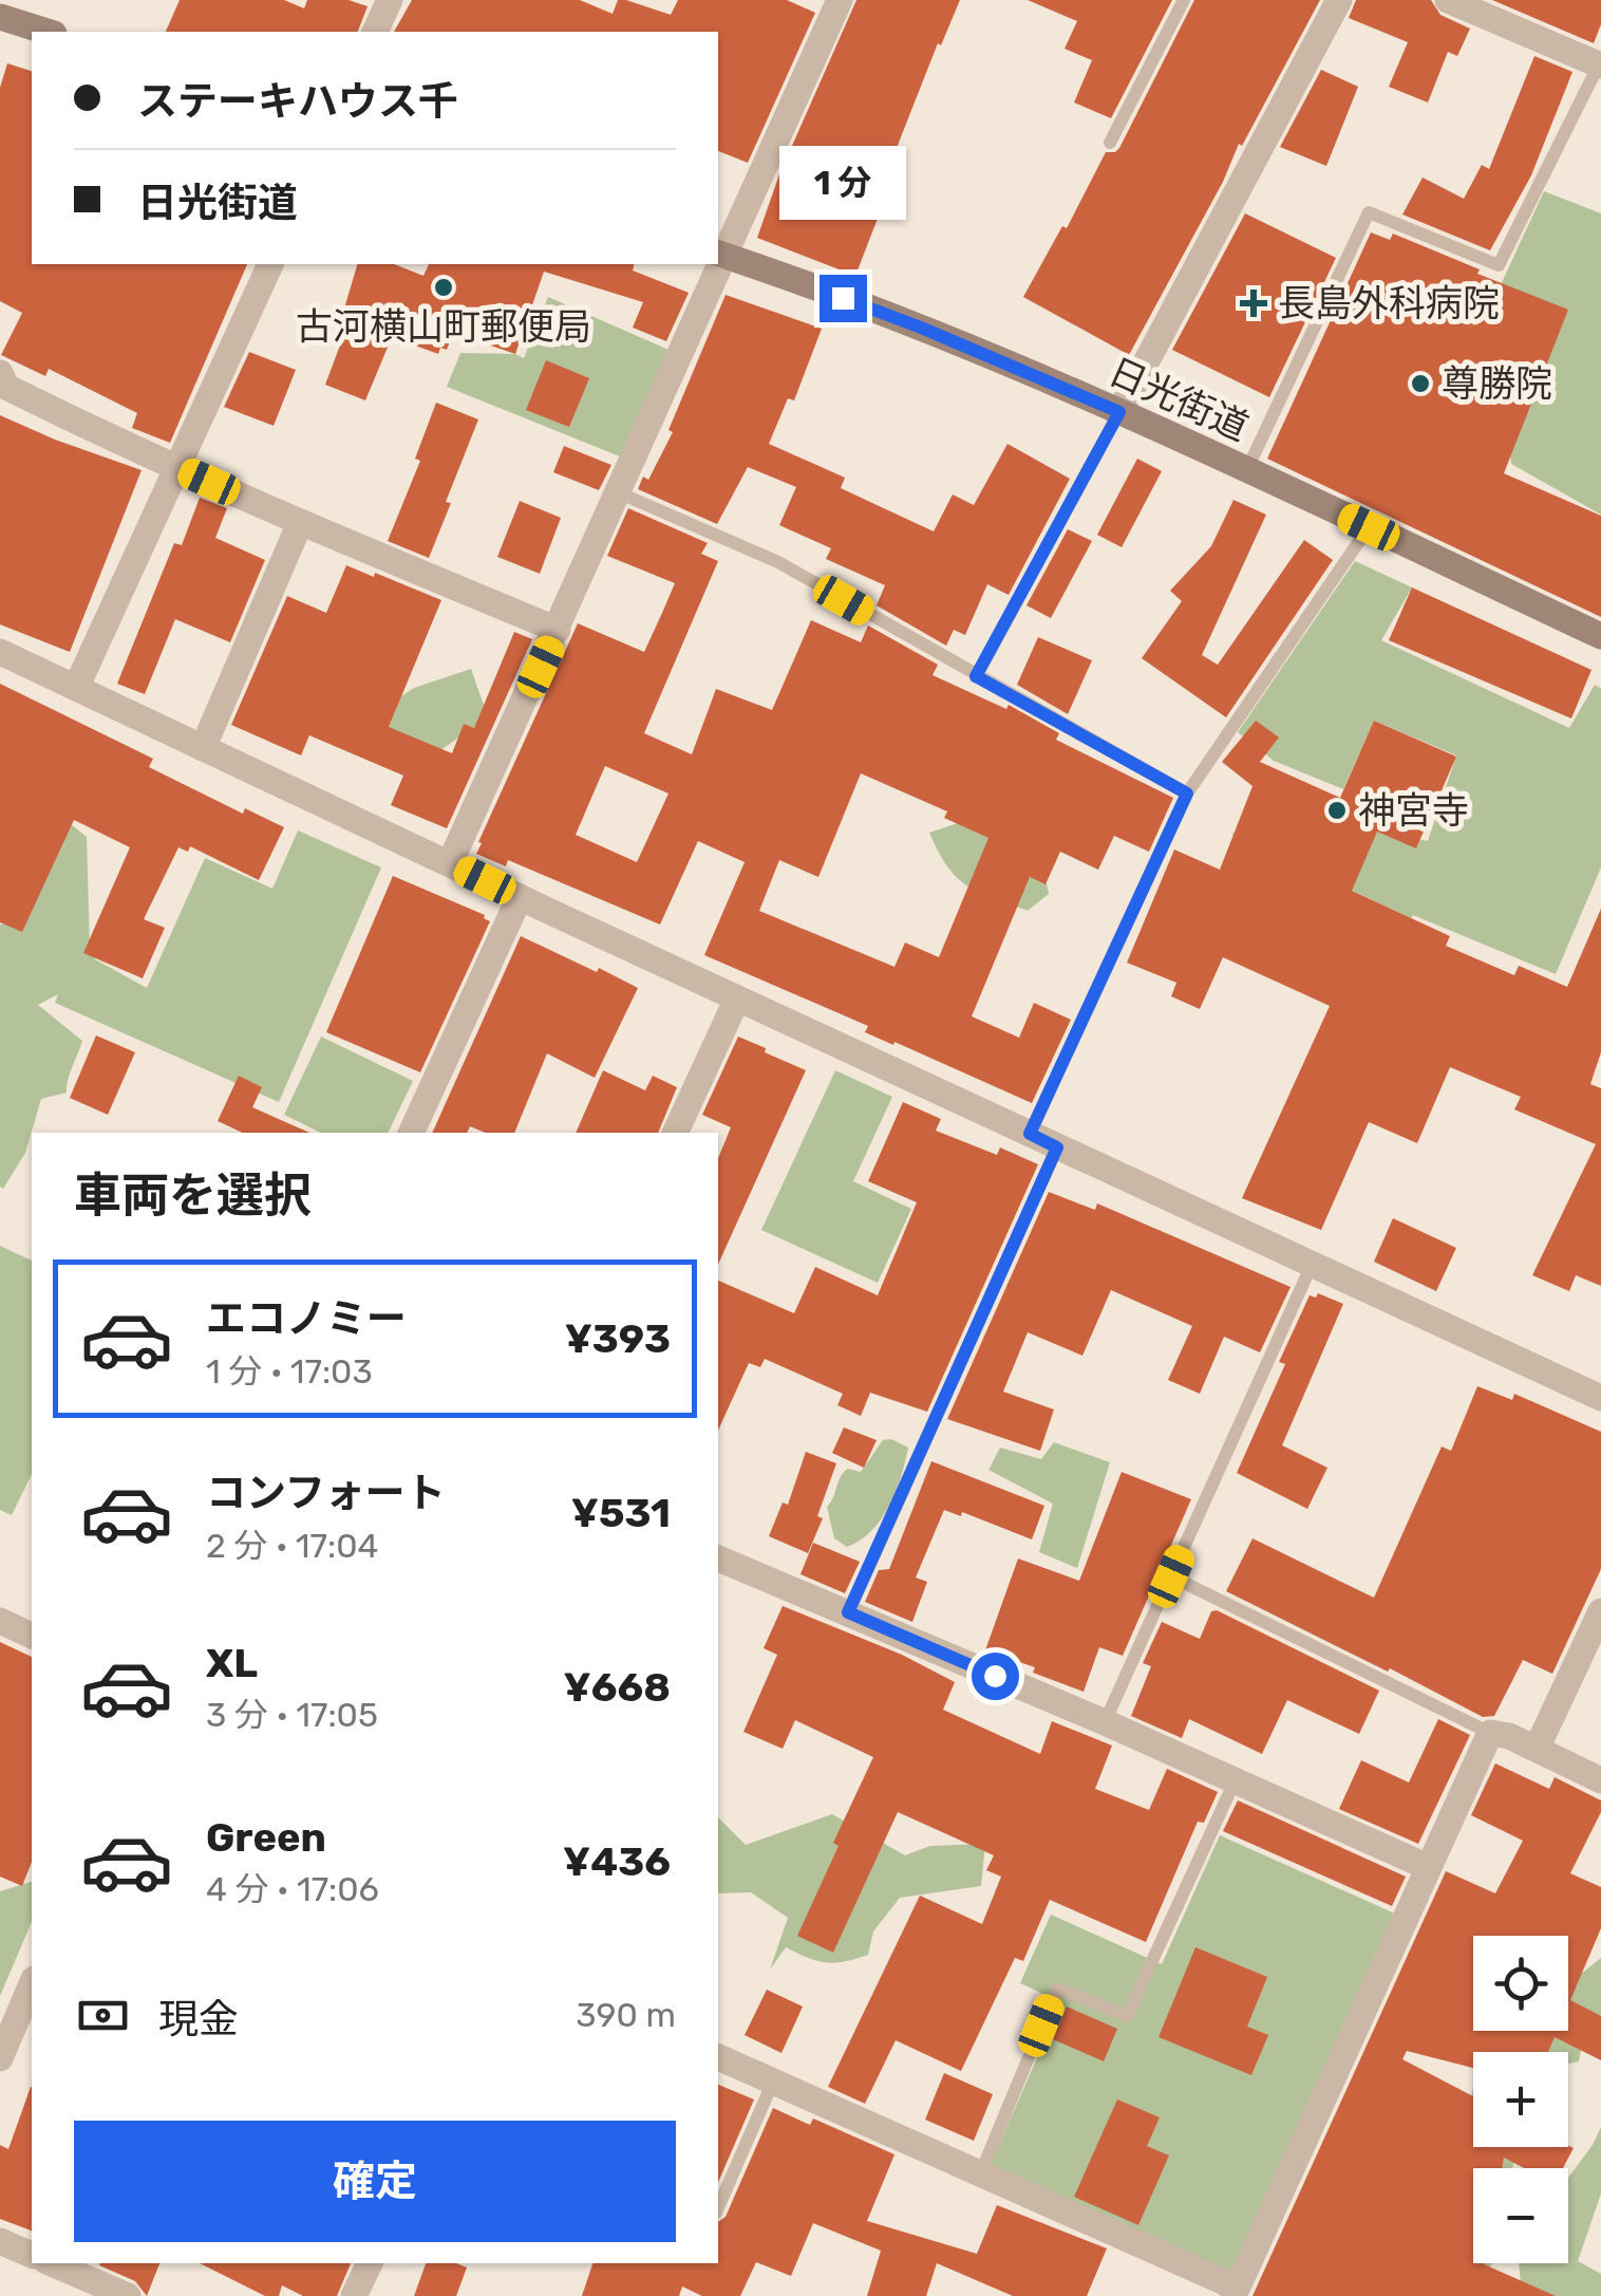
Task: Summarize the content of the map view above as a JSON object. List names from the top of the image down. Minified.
{"streets":{"main road":["日光街道"]},"places":{"other":["古河横山町郵便局","尊勝院","神宮寺"],"health":["長島外科病院"]},"page":{"banner":["ステーキハウス千","日光街道"],"bubble":"1 分","heading":"車両を選択","list":[{"name":"エコノミー","note":"1 分 · 17:03","value":"¥393"},{"name":"コンフォート","note":"2 分 · 17:04","value":"¥531"},{"name":"XL","note":"3 分 · 17:05","value":"¥668"},{"name":"Green","note":"4 分 · 17:06","value":"¥436"}],"map_buttons":["+","−"],"pay":["現金","390 m"],"buttons":"確定"}}
